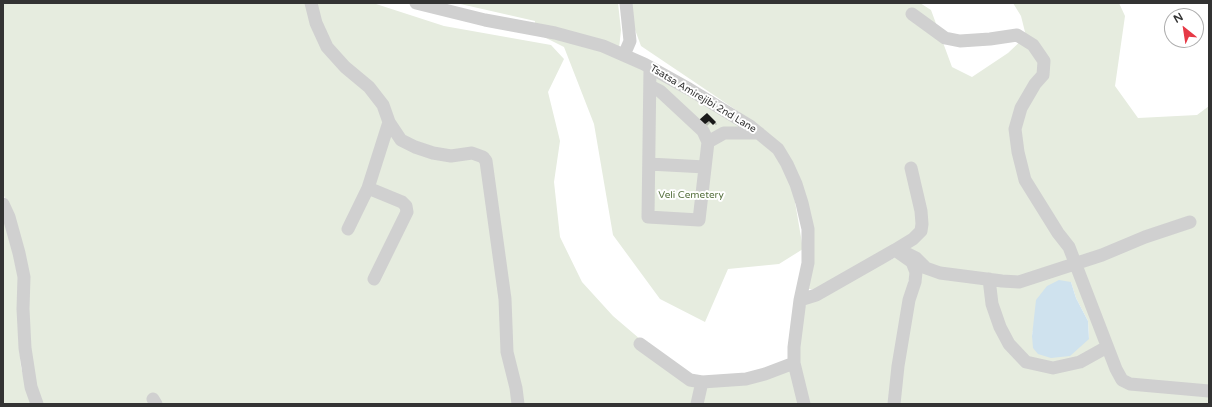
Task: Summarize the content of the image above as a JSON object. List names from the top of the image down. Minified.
{"streets":{"street":["Tsatsa Amirejibi 2nd Lane"]},"parks":["Veli Cemetery"],"north":"top left"}
